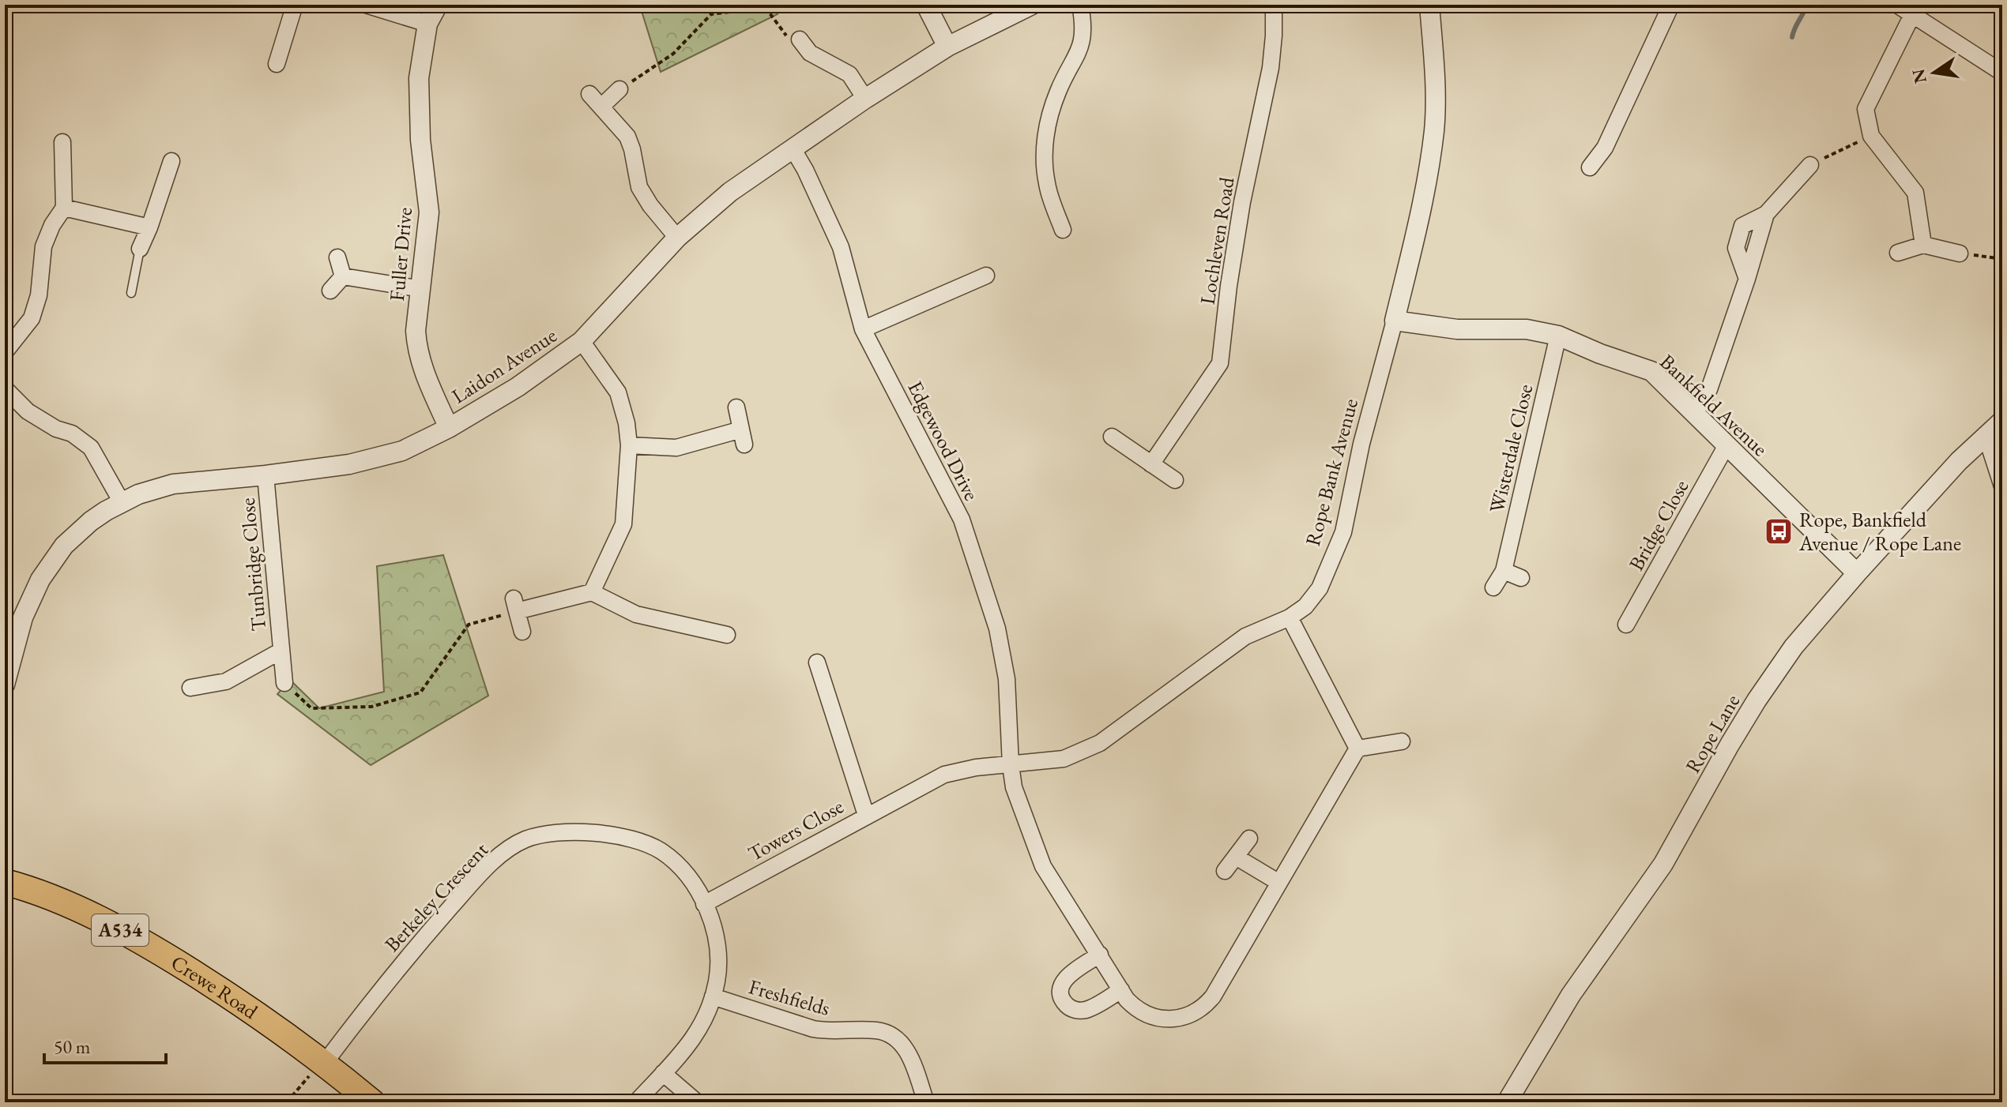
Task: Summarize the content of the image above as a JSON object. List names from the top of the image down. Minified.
{"streets":{"main road":["A534","Crewe Road"],"street":["Lochleven Road","Fuller Drive","Laidon Avenue","Bankfield Avenue","Edgewood Drive","Wisterdale Close","Rope Bank Avenue","Bridge Close","Tunbridge Close","Rope Lane","Towers Close","Berkeley Crescent","Freshfields"]},"crossings":[["Fuller Drive","Laidon Avenue"],["Laidon Avenue","Edgewood Drive"],["Laidon Avenue","Tunbridge Close"],["Bankfield Avenue","Wisterdale Close"],["Bankfield Avenue","Rope Bank Avenue"],["Bankfield Avenue","Bridge Close"],["Bankfield Avenue","Rope Lane"],["Edgewood Drive","Rope Bank Avenue"],["Rope Bank Avenue","Towers Close"],["Towers Close","Berkeley Crescent"],["Berkeley Crescent","Crewe Road"],["Berkeley Crescent","Freshfields"]],"places":{"bus stop":["Rope, Bankfield Avenue / Rope Lane"]},"scale_bar":"50 m","north":"left"}
